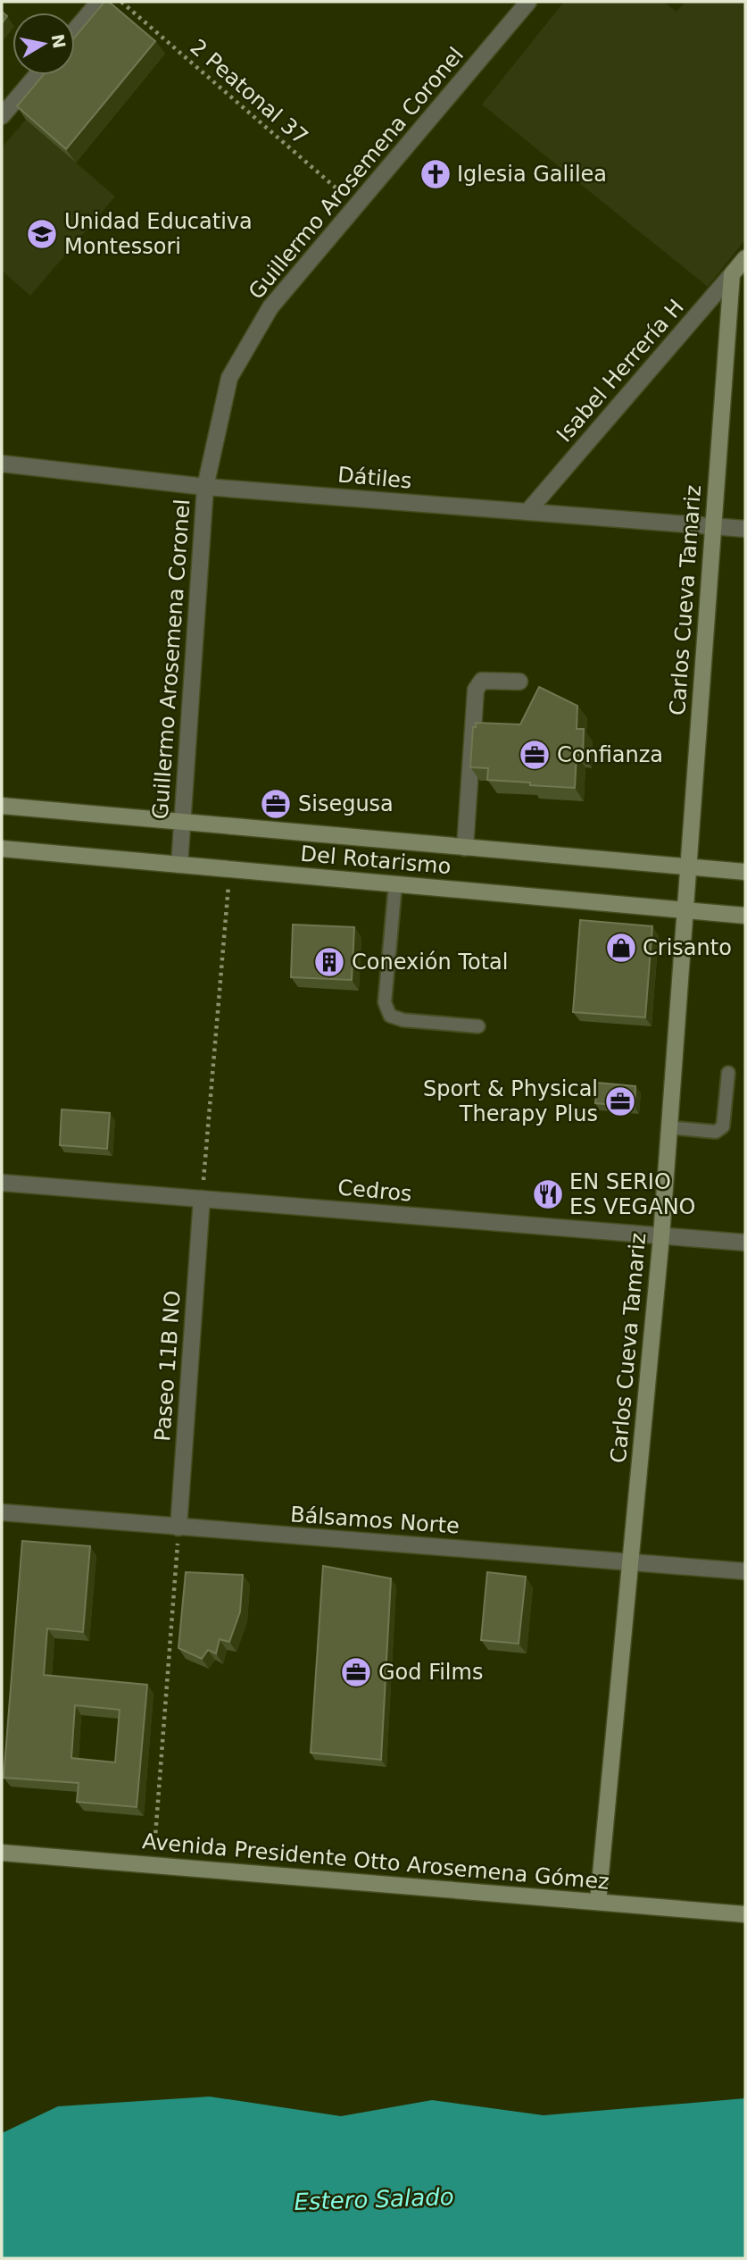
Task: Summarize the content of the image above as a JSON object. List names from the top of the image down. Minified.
{"streets":{"street":["Guillermo Arosemena Coronel","Isabel Herrería H","Dátiles","Carlos Cueva Tamariz","Del Rotarismo","Cedros","Paseo 11B NO","Bálsamos Norte","Avenida Presidente Otto Arosemena Gómez"],"path":["2 Peatonal 37"]},"crossings":[["2 Peatonal 37","Guillermo Arosemena Coronel"],["Guillermo Arosemena Coronel","Dátiles"],["Guillermo Arosemena Coronel","Del Rotarismo"],["Isabel Herrería H","Dátiles"],["Isabel Herrería H","Carlos Cueva Tamariz"],["Dátiles","Carlos Cueva Tamariz"],["Carlos Cueva Tamariz","Del Rotarismo"],["Carlos Cueva Tamariz","Cedros"],["Carlos Cueva Tamariz","Bálsamos Norte"],["Carlos Cueva Tamariz","Avenida Presidente Otto Arosemena Gómez"],["Cedros","Paseo 11B NO"],["Paseo 11B NO","Bálsamos Norte"]],"water":["Estero Salado"],"places":{"church":["Iglesia Galilea"],"school or university":["Unidad Educativa Montessori"],"office":["Confianza","Sisegusa","Sport & Physical Therapy Plus","God Films"],"shop":["Crisanto"],"building":["Conexión Total"],"restaurant":["EN SERIO ES VEGANO"]},"north":"right"}
